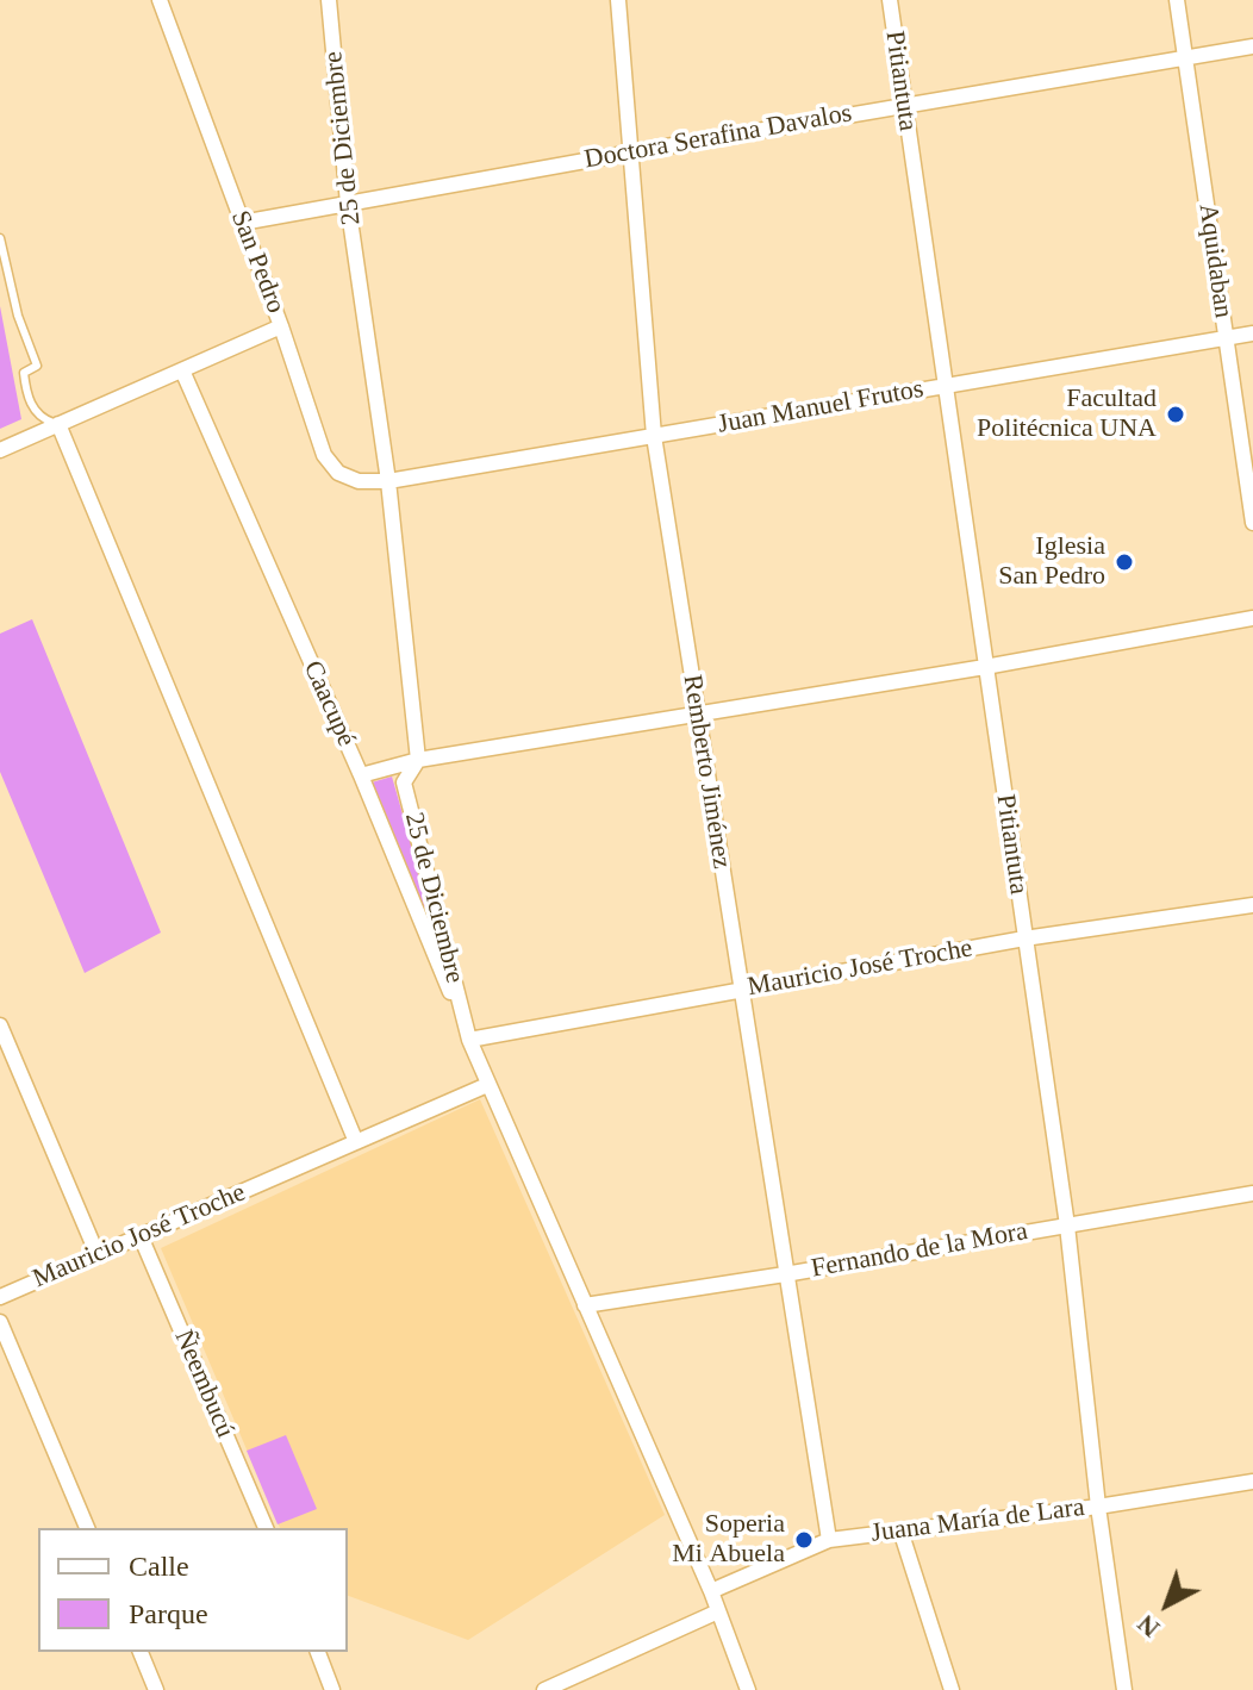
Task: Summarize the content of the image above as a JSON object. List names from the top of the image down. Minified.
{"streets":{"street":["Pitiantuta","Doctora Serafina Davalos","25 de Diciembre","Aquidaban","San Pedro","Juan Manuel Frutos","Caacupé","Remberto Jiménez","Mauricio José Troche","Fernando de la Mora","Ñeembucú","Juana María de Lara"]},"crossings":[["Pitiantuta","Doctora Serafina Davalos"],["Pitiantuta","Juan Manuel Frutos"],["Pitiantuta","Mauricio José Troche"],["Pitiantuta","Fernando de la Mora"],["Pitiantuta","Juana María de Lara"],["Doctora Serafina Davalos","25 de Diciembre"],["Doctora Serafina Davalos","Aquidaban"],["Doctora Serafina Davalos","San Pedro"],["Doctora Serafina Davalos","Remberto Jiménez"],["25 de Diciembre","San Pedro"],["25 de Diciembre","Juan Manuel Frutos"],["25 de Diciembre","Caacupé"],["25 de Diciembre","Mauricio José Troche"],["25 de Diciembre","Fernando de la Mora"],["25 de Diciembre","Juana María de Lara"],["Aquidaban","Juan Manuel Frutos"],["San Pedro","Juan Manuel Frutos"],["Juan Manuel Frutos","Remberto Jiménez"],["Caacupé","Mauricio José Troche"],["Remberto Jiménez","Mauricio José Troche"],["Remberto Jiménez","Fernando de la Mora"],["Remberto Jiménez","Juana María de Lara"],["Mauricio José Troche","Ñeembucú"]],"places":["Facultad Politécnica UNA","Iglesia San Pedro","Soperia Mi Abuela"],"legend":["Calle","Parque"],"north":"bottom left"}
